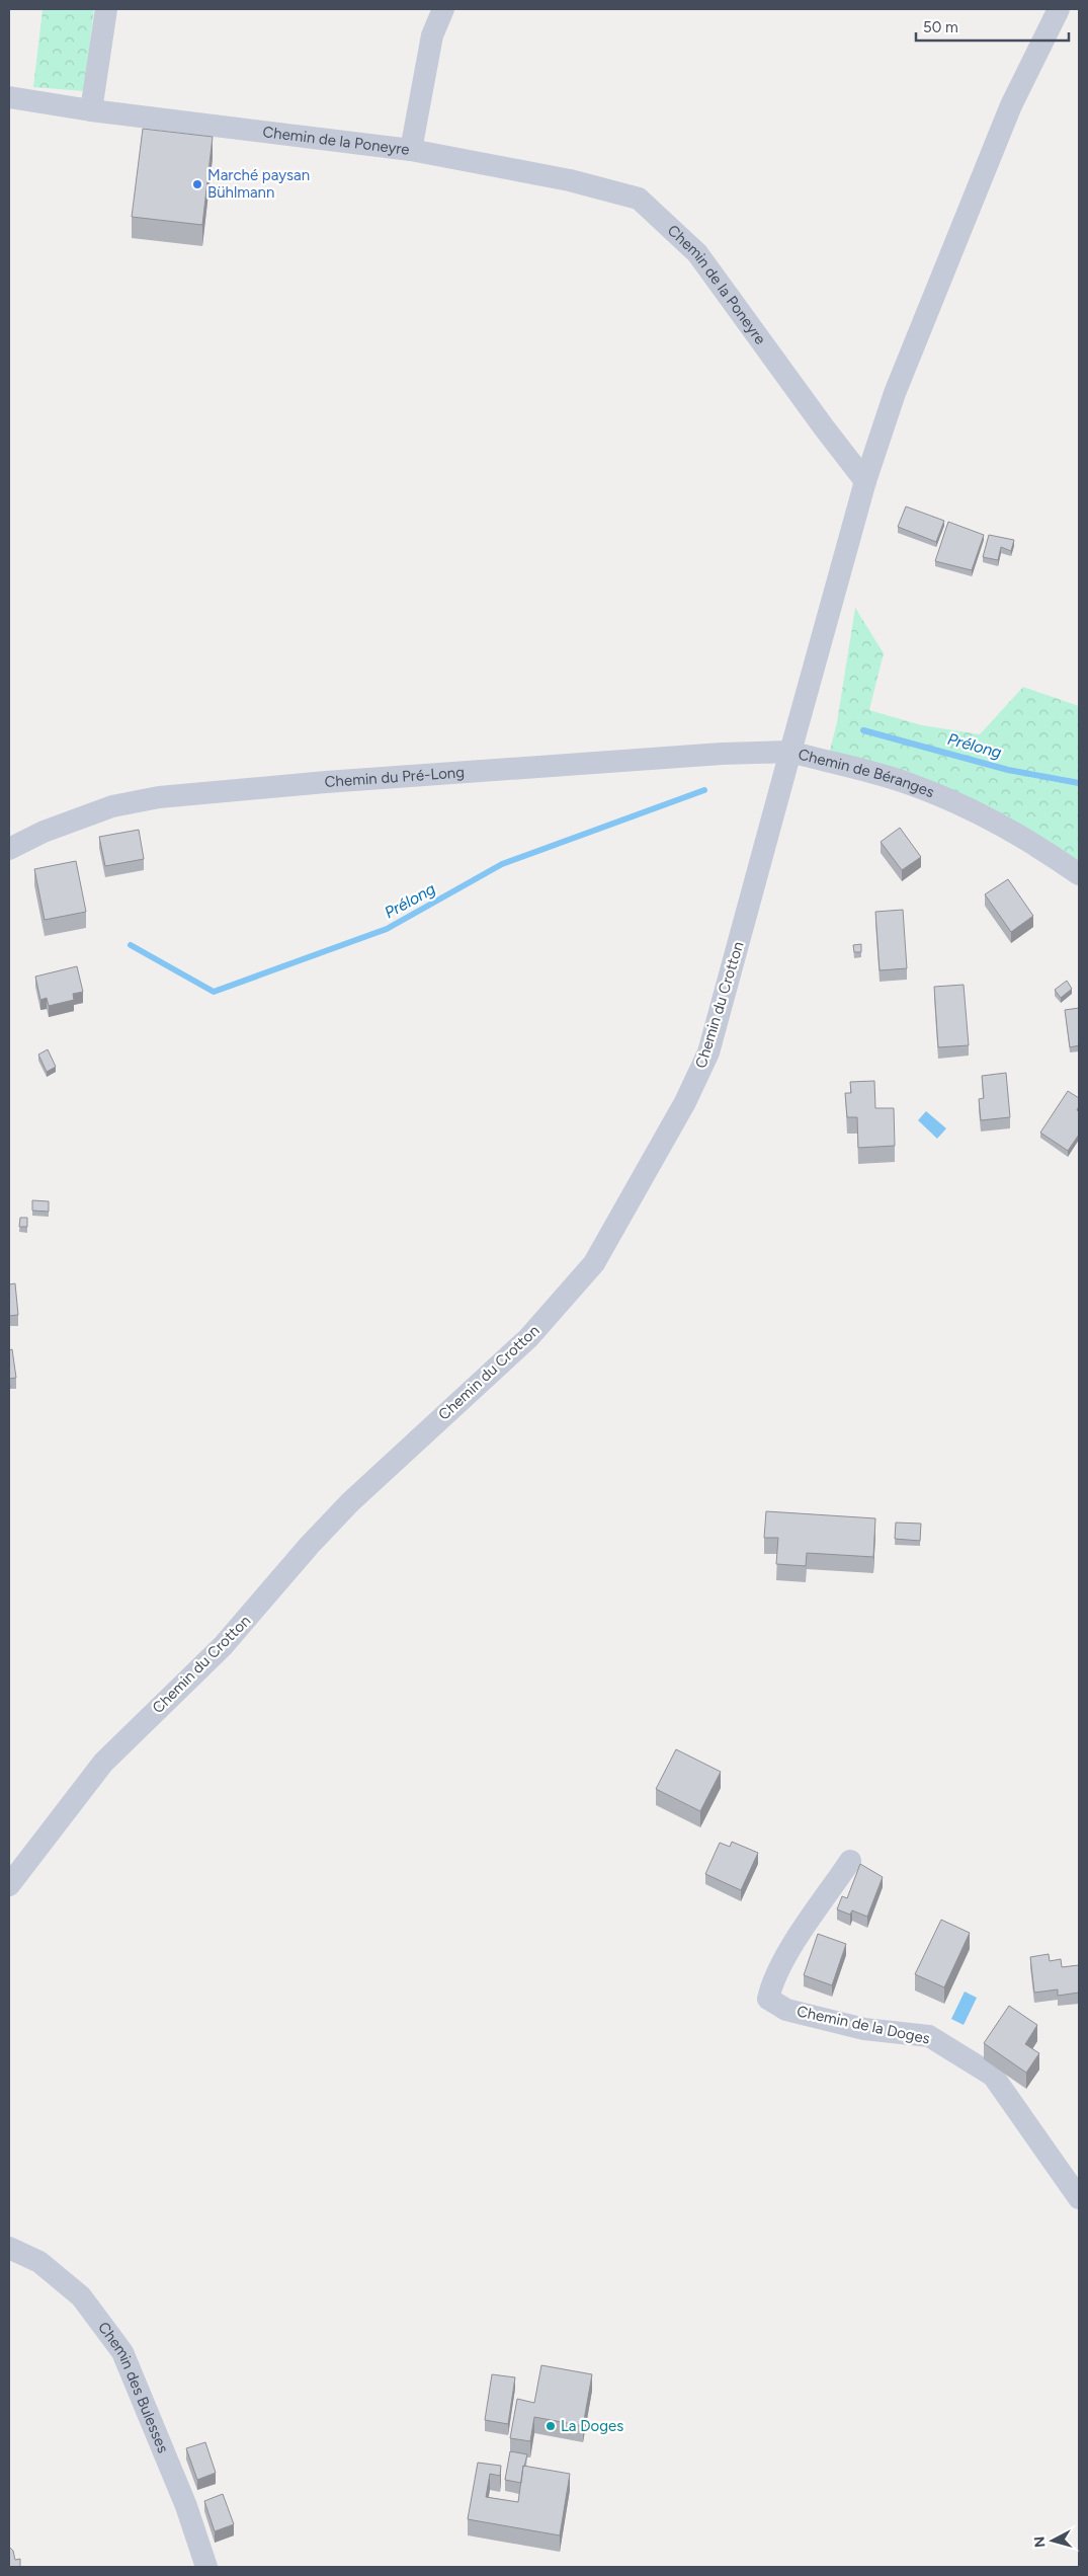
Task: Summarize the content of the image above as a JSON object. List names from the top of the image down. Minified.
{"streets":{"street":["Chemin de la Poneyre","Chemin de Béranges","Chemin du Pré-Long","Chemin du Crotton","Chemin de la Doges","Chemin des Bulesses"]},"crossings":[["Chemin de la Poneyre","Chemin de Béranges"],["Chemin de Béranges","Chemin du Pré-Long"],["Chemin de Béranges","Chemin du Crotton"],["Chemin du Pré-Long","Chemin du Crotton"]],"water":["Prélong"],"places":["Marché paysan Bühlmann","La Doges"],"scale_bar":"50 m","north":"left"}
